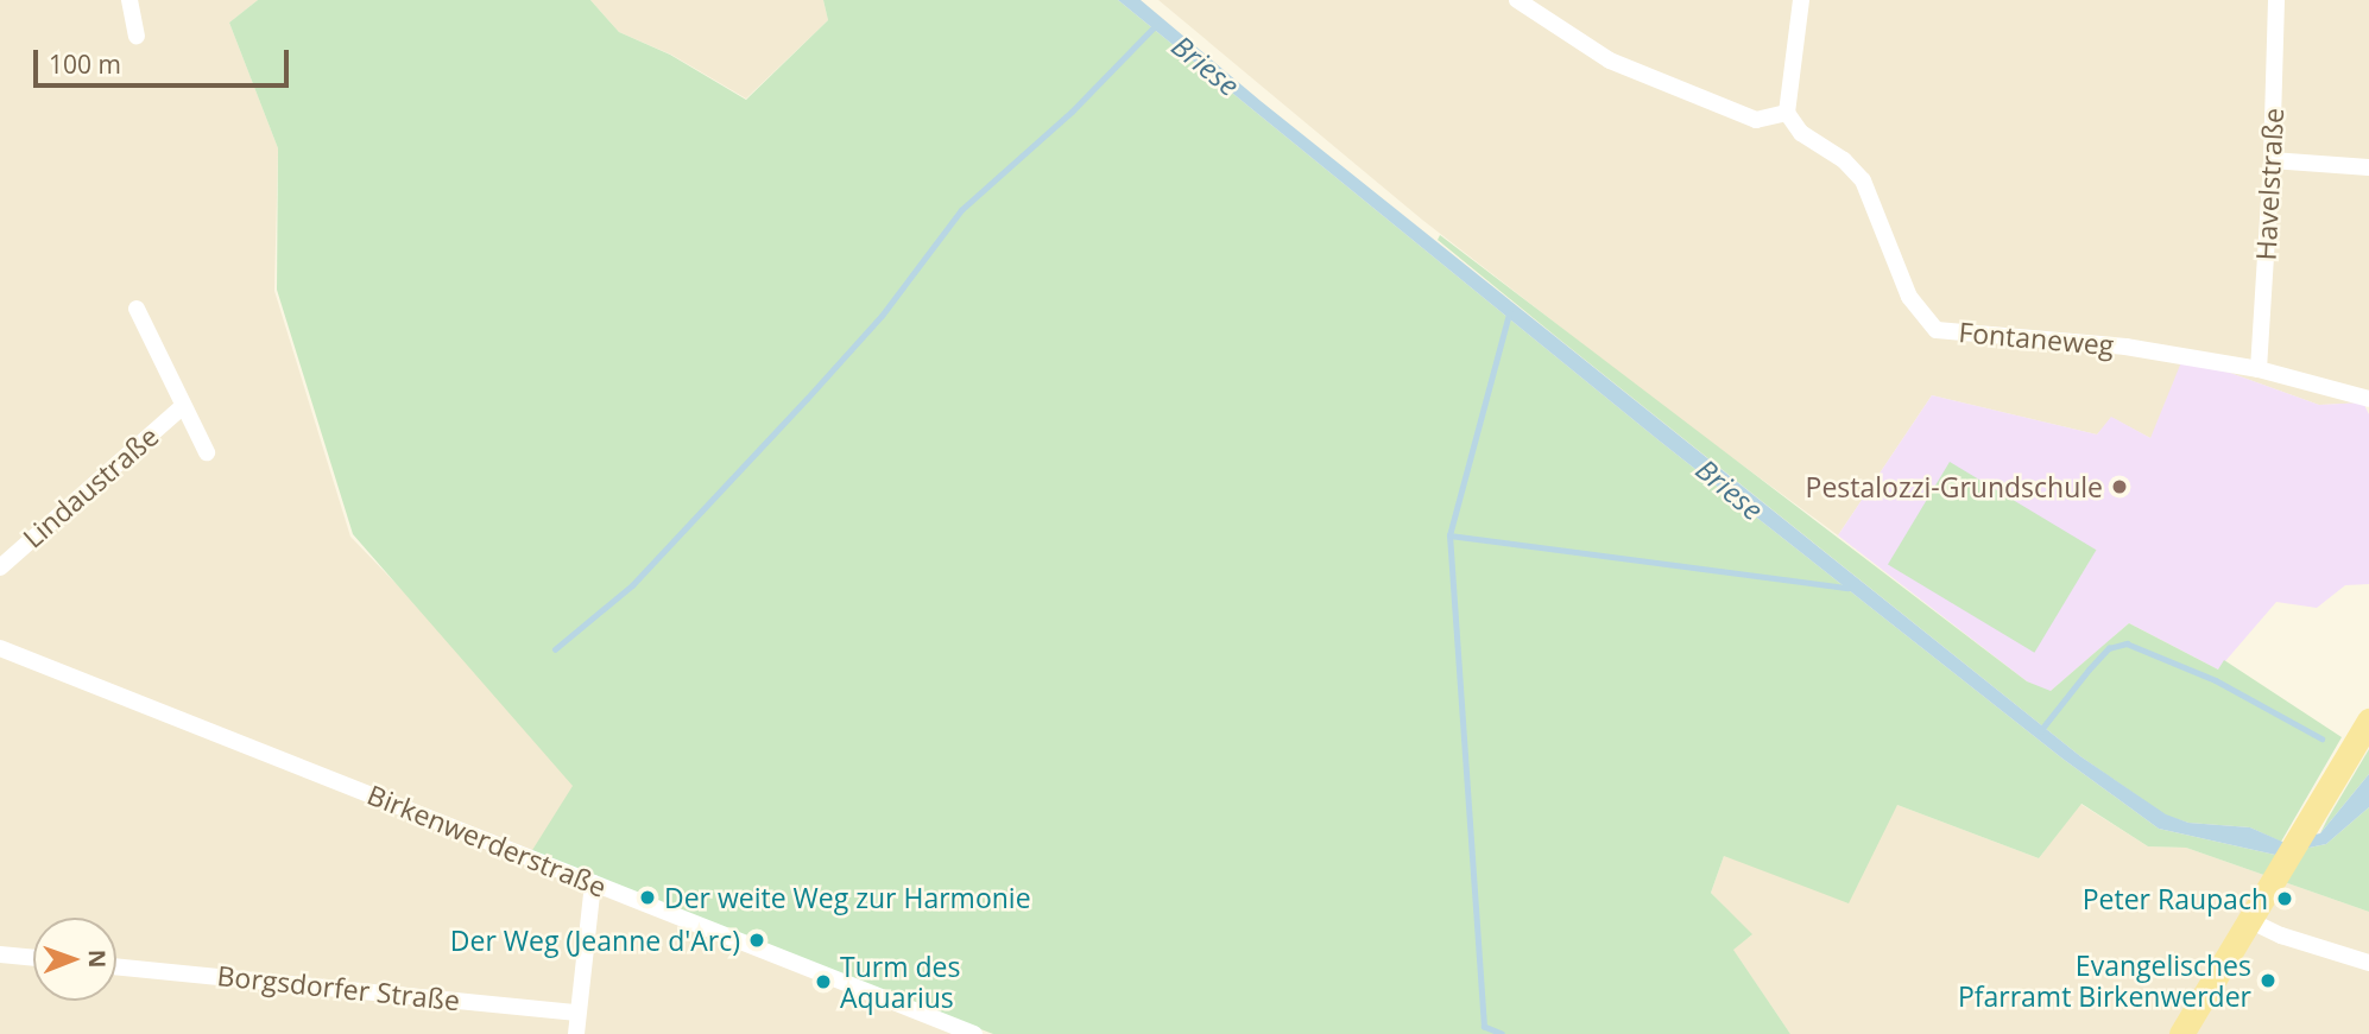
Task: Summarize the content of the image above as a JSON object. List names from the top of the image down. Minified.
{"streets":{"street":["Havelstraße","Fontaneweg","Lindaustraße","Birkenwerderstraße","Borgsdorfer Straße"]},"crossings":[["Havelstraße","Fontaneweg"]],"water":["Briese"],"places":["Pestalozzi-Grundschule","Der weite Weg zur Harmonie","Peter Raupach","Der Weg (Jeanne d'Arc)","Evangelisches Pfarramt Birkenwerder","Turm des Aquarius"],"scale_bar":"100 m","north":"right"}
